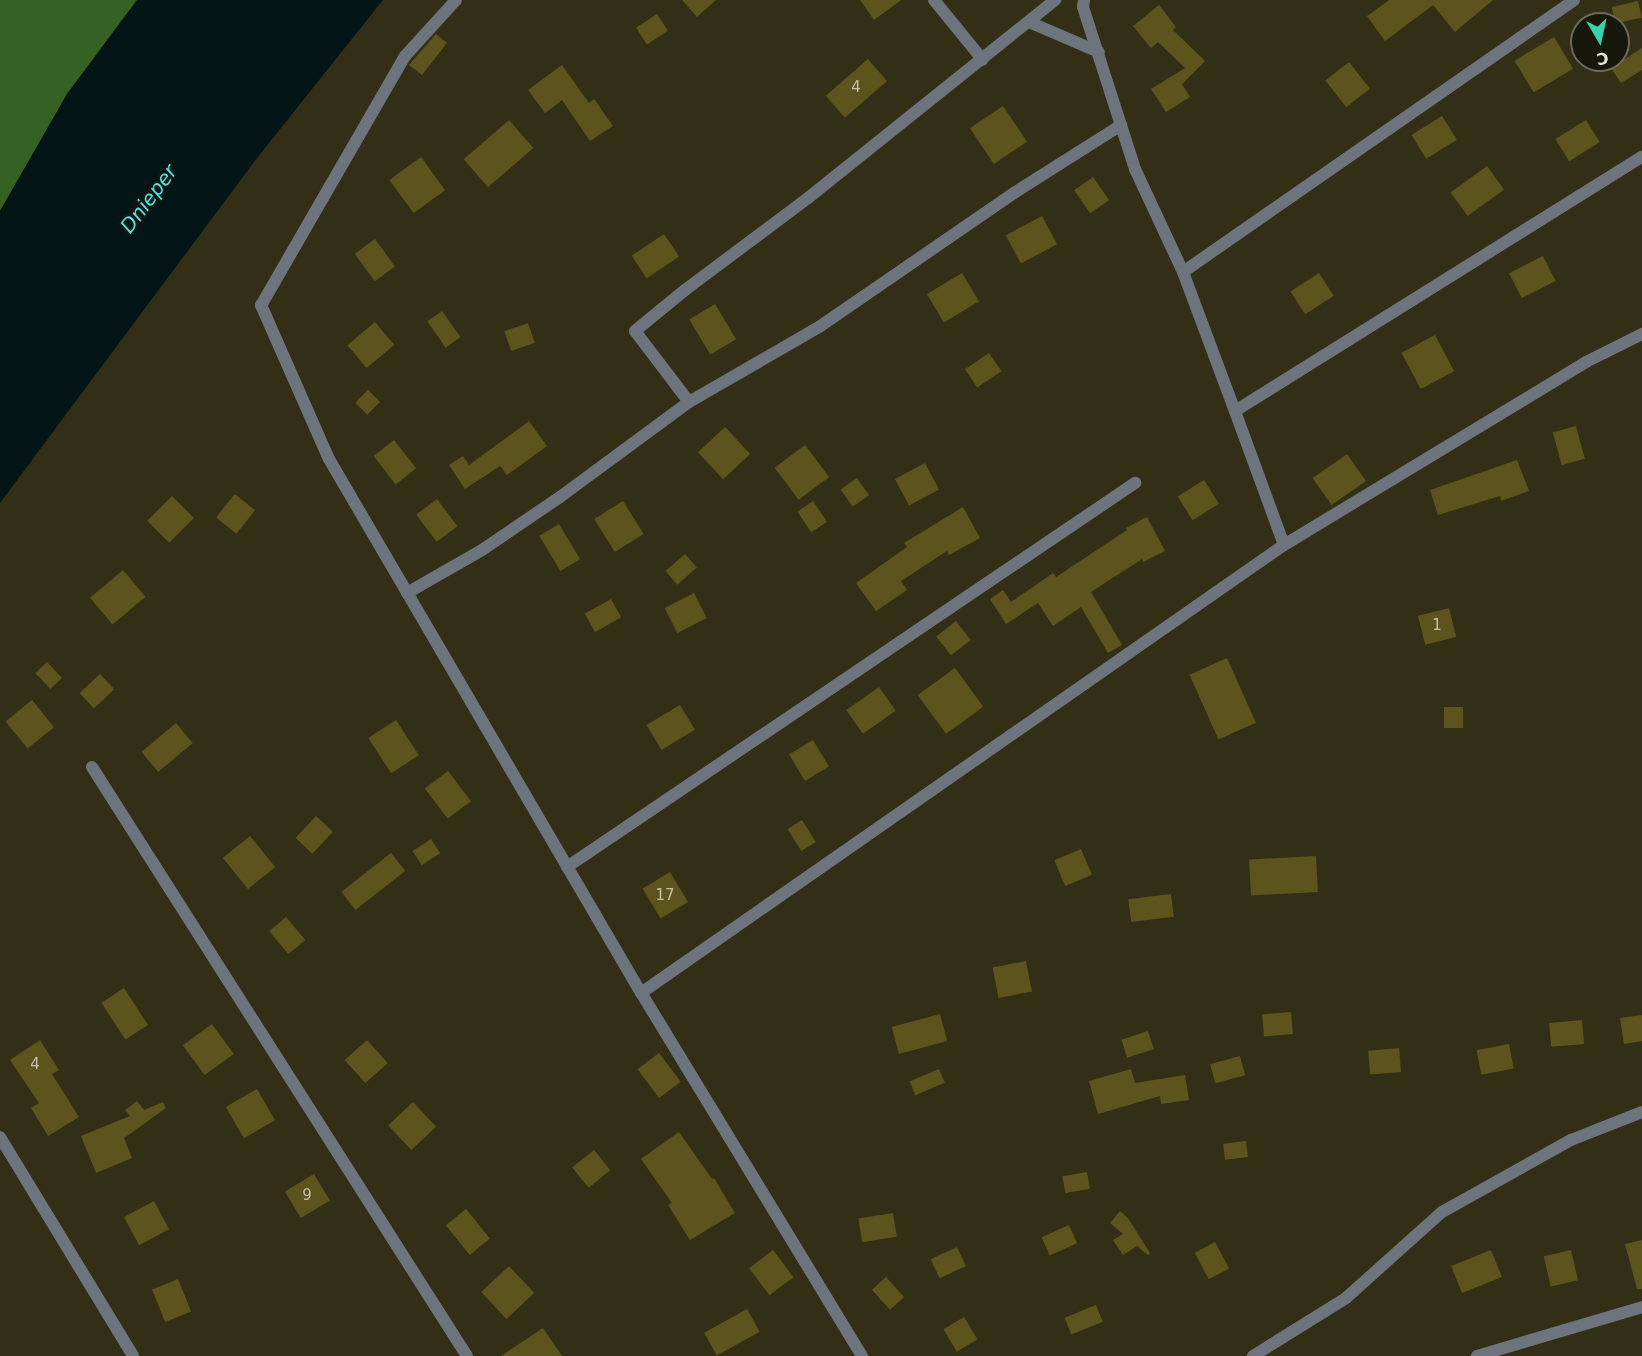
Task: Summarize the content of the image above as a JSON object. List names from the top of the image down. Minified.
{"water":["Dnieper"],"house_numbers":["4","1","17","4","9"],"north":"bottom"}
